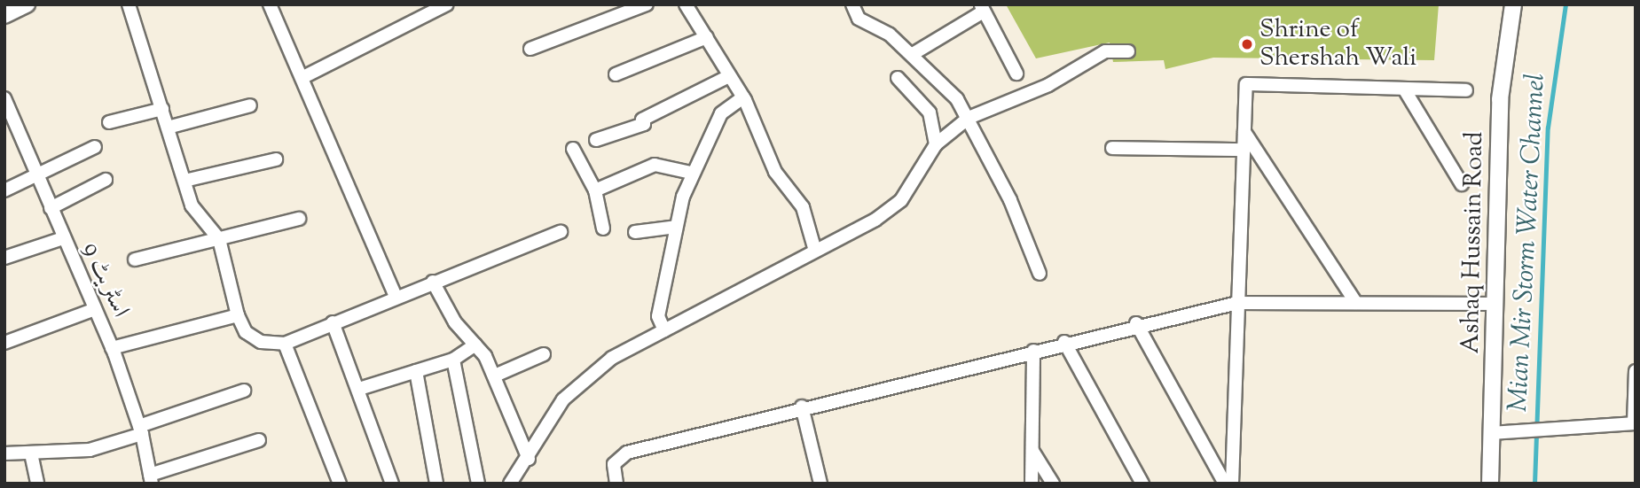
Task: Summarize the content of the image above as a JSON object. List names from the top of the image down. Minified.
{"streets":{"main road":["Ashaq Hussain Road"],"street":["اسٹریٹ 9"]},"water":["Mian Mir Storm Water Channel"],"places":["Shrine of Shershah Wali"]}
